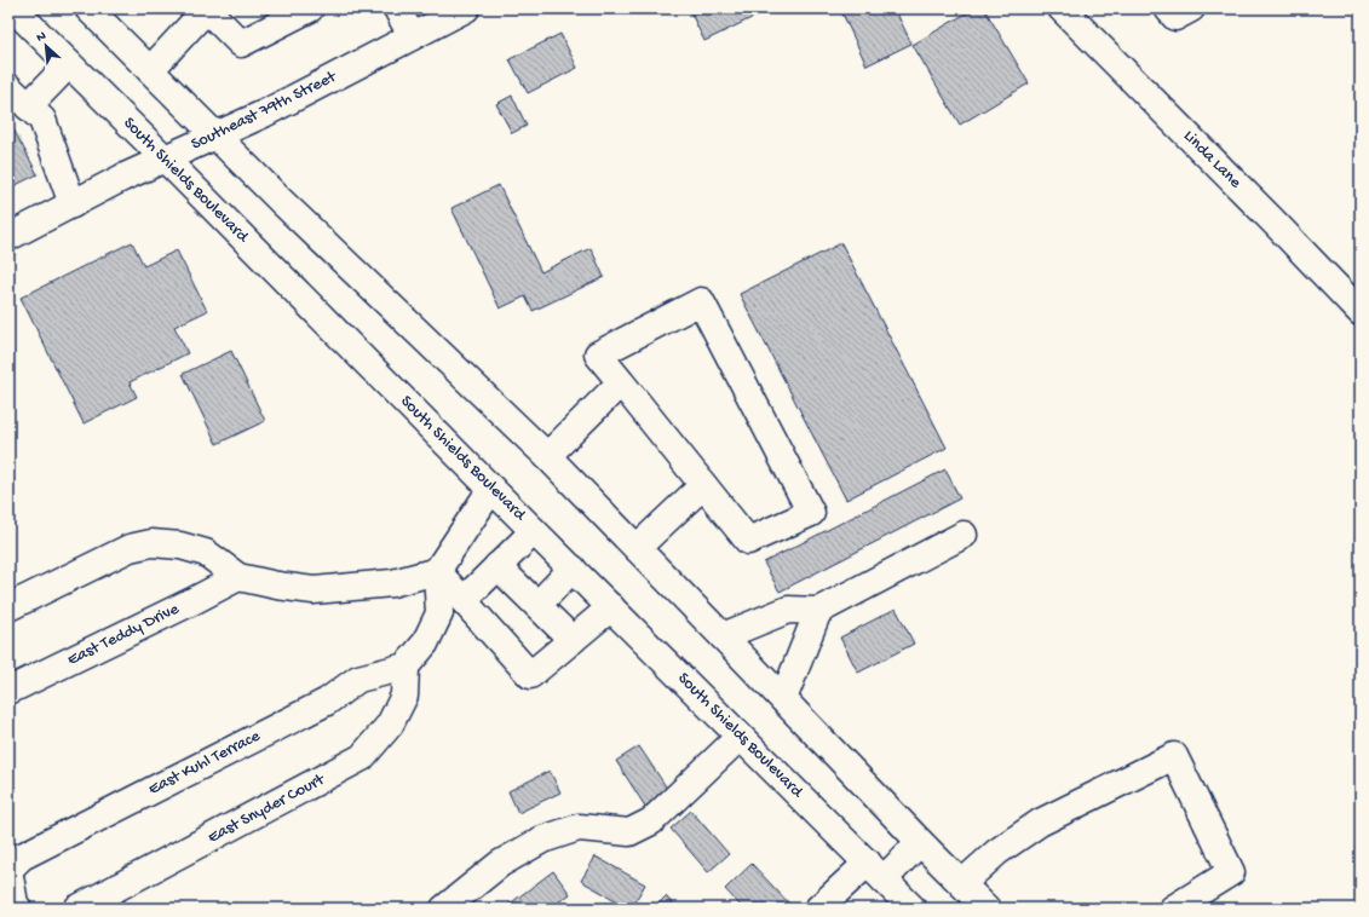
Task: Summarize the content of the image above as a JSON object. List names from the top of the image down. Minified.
{"streets":{"street":["Southeast 79th Street","Linda Lane","South Shields Boulevard","East Teddy Drive","East Kuhl Terrace","East Snyder Court"]},"crossings":[["Southeast 79th Street","South Shields Boulevard"],["East Kuhl Terrace","East Snyder Court"]],"north":"top left"}
